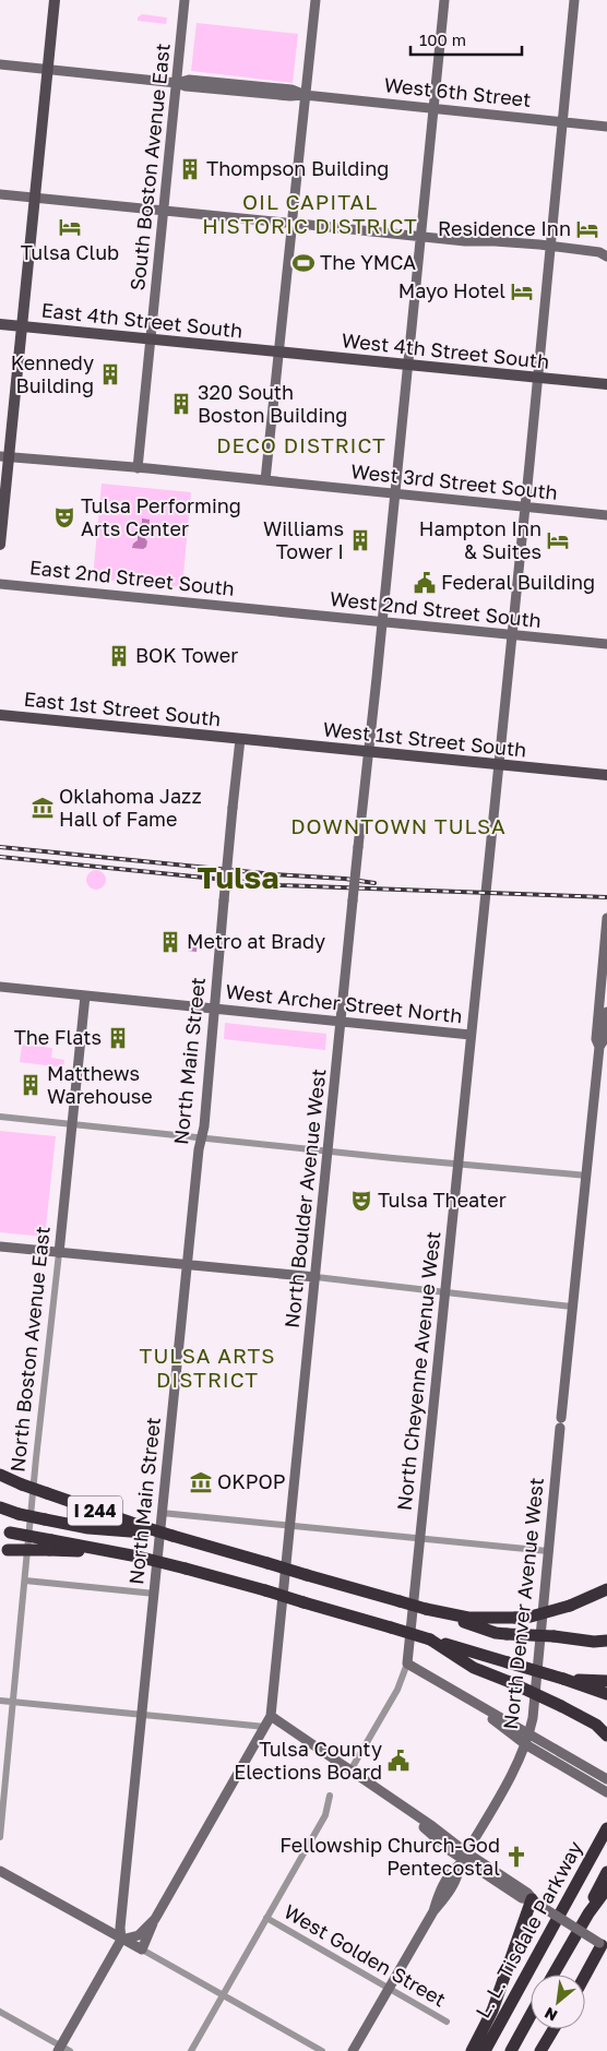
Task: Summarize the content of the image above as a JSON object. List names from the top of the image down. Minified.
{"streets":{"highway":["I 244","L. L. Tisdale Parkway"],"main road":["East 4th Street South","West 4th Street South","East 1st Street South","West 1st Street South"],"street":["West 6th Street","South Boston Avenue East","West 3rd Street South","East 2nd Street South","West 2nd Street South","West Archer Street North","North Main Street","North Boulder Avenue West","North Boston Avenue East","North Cheyenne Avenue West","North Denver Avenue West","West Golden Street"]},"crossings":[["West 6th Street","South Boston Avenue East"],["West 6th Street","North Boulder Avenue West"],["West 6th Street","North Cheyenne Avenue West"],["South Boston Avenue East","East 4th Street South"],["South Boston Avenue East","West 3rd Street South"],["East 4th Street South","West 4th Street South"],["West 4th Street South","North Boulder Avenue West"],["West 4th Street South","North Cheyenne Avenue West"],["West 3rd Street South","North Boulder Avenue West"],["West 3rd Street South","North Cheyenne Avenue West"],["East 2nd Street South","West 2nd Street South"],["West 2nd Street South","North Boulder Avenue West"],["West 2nd Street South","North Cheyenne Avenue West"],["East 1st Street South","West 1st Street South"],["East 1st Street South","North Main Street"],["West 1st Street South","North Main Street"],["West 1st Street South","North Boulder Avenue West"],["West 1st Street South","North Cheyenne Avenue West"],["West Archer Street North","North Main Street"],["West Archer Street North","North Boulder Avenue West"],["West Archer Street North","North Boston Avenue East"],["West Archer Street North","North Cheyenne Avenue West"],["North Main Street","North Boulder Avenue West"],["North Denver Avenue West","West Golden Street"]],"districts":["OIL CAPITAL HISTORIC DISTRICT","DECO DISTRICT","DOWNTOWN TULSA","Tulsa","TULSA ARTS DISTRICT"],"places":{"building":["Thompson Building","Kennedy Building","320 South Boston Building","Williams Tower I","BOK Tower","Metro at Brady","The Flats","Matthews Warehouse"],"hotel":["Tulsa Club","Residence Inn","Mayo Hotel","Hampton Inn & Suites"],"sports":["The YMCA"],"theatre":["Tulsa Performing Arts Center","Tulsa Theater"],"public building":["Federal Building","Tulsa County Elections Board"],"museum":["Oklahoma Jazz Hall of Fame","OKPOP"],"church":["Fellowship Church-God Pentecostal"]},"scale_bar":"100 m","north":"bottom left"}
